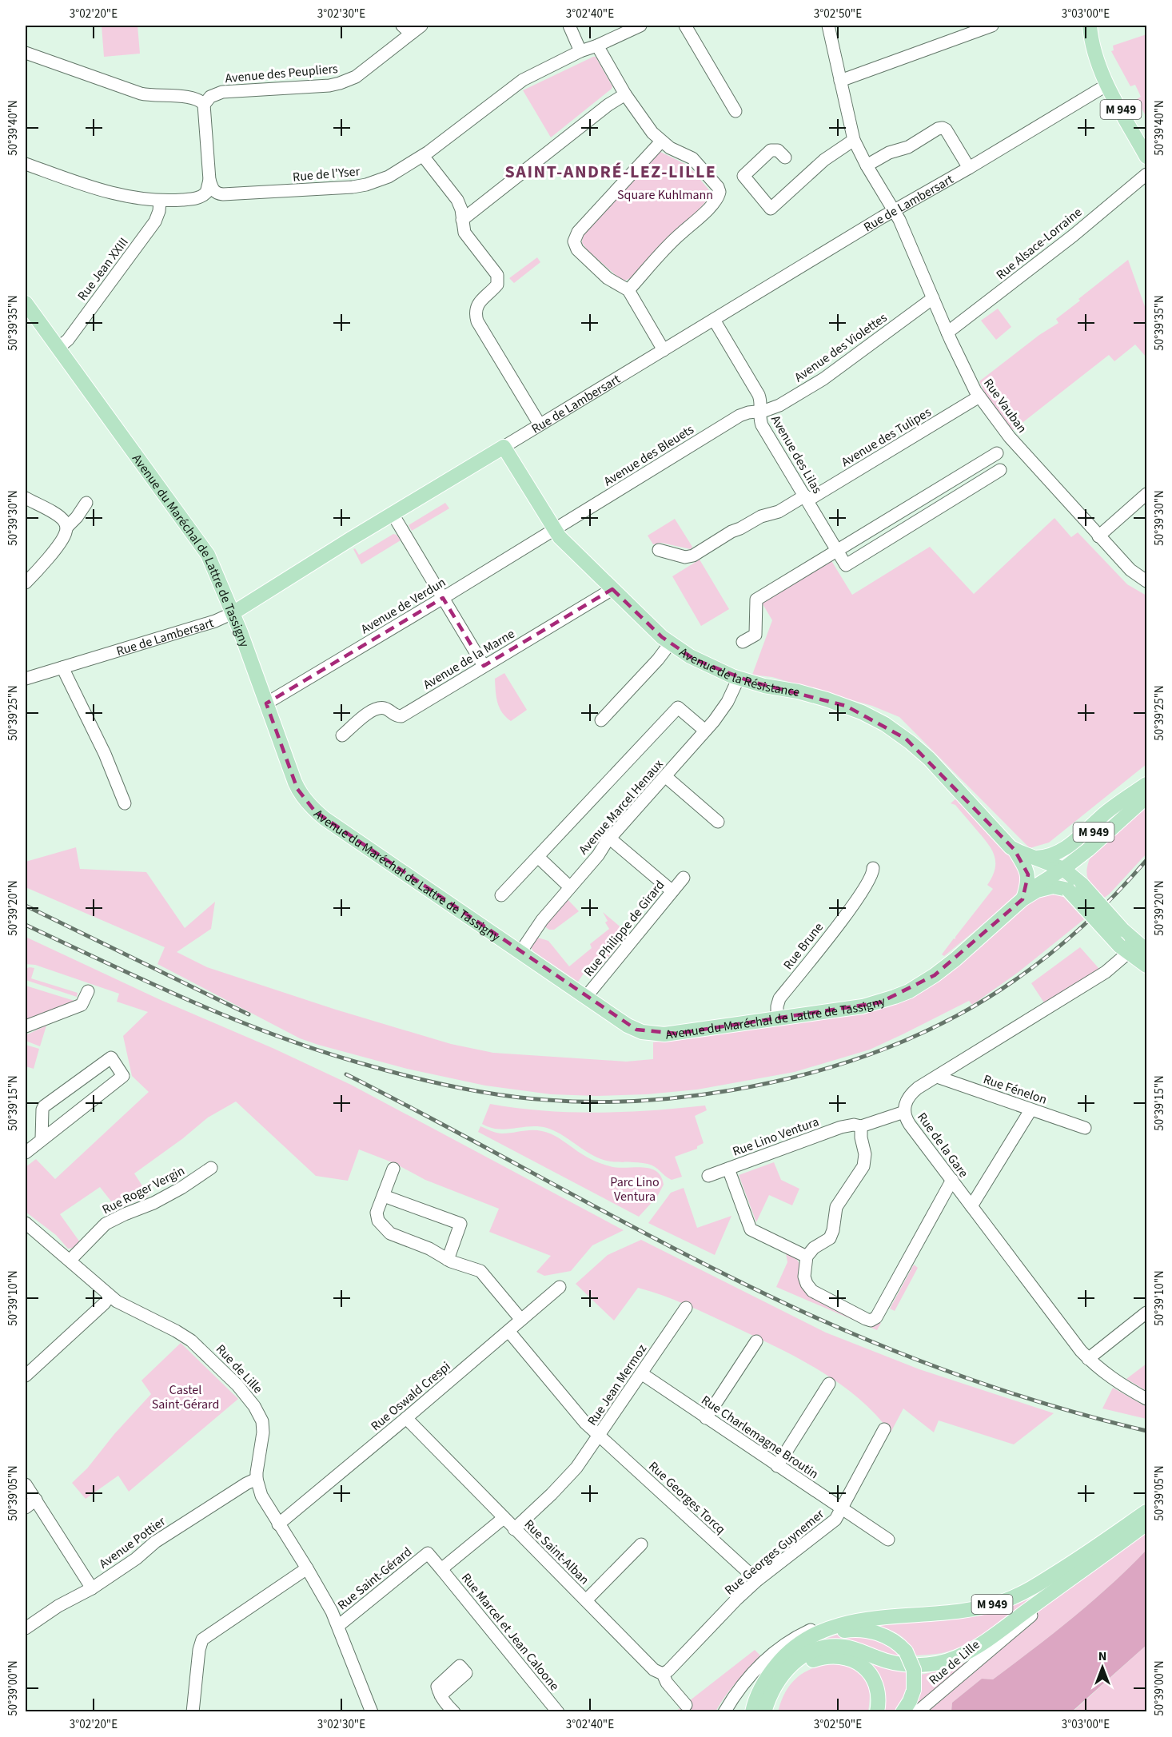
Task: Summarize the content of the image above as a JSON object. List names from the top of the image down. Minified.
{"streets":{"main road":["M 949","Rue de Lambersart","Avenue du Maréchal de Lattre de Tassigny","Avenue de la Résistance"],"street":["Avenue des Peupliers","Rue de l'Yser","Rue Alsace-Lorraine","Rue Jean XXIII","Avenue des Violettes","Rue Vauban","Avenue des Tulipes","Avenue des Lilas","Avenue des Bleuets","Avenue de Verdun","Avenue de la Marne","Avenue Marcel Henaux","Rue Philippe de Girard","Rue Brune","Rue Fénelon","Rue Lino Ventura","Rue de la Gare","Rue Roger Vergin","Rue de Lille","Rue Jean Mermoz","Rue Oswald Crespi","Rue Charlemagne Broutin","Rue Georges Torcq","Avenue Pottier","Rue Saint-Alban","Rue Georges Guynemer","Rue Saint-Gérard","Rue Marcel et Jean Caloone"]},"crossings":[["M 949","Rue de Lambersart"],["M 949","Avenue du Maréchal de Lattre de Tassigny"],["M 949","Avenue de la Résistance"],["Rue de Lambersart","Rue Vauban"],["Rue de Lambersart","Avenue des Lilas"],["Rue de Lambersart","Avenue du Maréchal de Lattre de Tassigny"],["Rue de Lambersart","Avenue de la Résistance"],["Rue Alsace-Lorraine","Rue Vauban"],["Rue Jean XXIII","Avenue du Maréchal de Lattre de Tassigny"],["Avenue des Violettes","Rue Vauban"],["Avenue des Violettes","Avenue des Lilas"],["Avenue des Violettes","Avenue des Bleuets"],["Rue Vauban","Avenue des Tulipes"],["Avenue des Tulipes","Avenue des Lilas"],["Avenue des Lilas","Avenue des Bleuets"],["Avenue des Bleuets","Avenue de Verdun"],["Avenue des Bleuets","Avenue de la Résistance"],["Avenue du Maréchal de Lattre de Tassigny","Avenue de Verdun"],["Avenue du Maréchal de Lattre de Tassigny","Avenue de la Résistance"],["Avenue du Maréchal de Lattre de Tassigny","Avenue Marcel Henaux"],["Avenue du Maréchal de Lattre de Tassigny","Rue Philippe de Girard"],["Avenue du Maréchal de Lattre de Tassigny","Rue Brune"],["Avenue de Verdun","Avenue de la Résistance"],["Avenue de la Marne","Avenue de la Résistance"],["Avenue de la Résistance","Avenue Marcel Henaux"],["Rue Fénelon","Rue de la Gare"],["Rue Lino Ventura","Rue de la Gare"],["Rue Roger Vergin","Rue de Lille"],["Rue de Lille","Rue Oswald Crespi"],["Rue de Lille","Avenue Pottier"],["Rue de Lille","Rue Saint-Gérard"],["Rue Jean Mermoz","Rue Charlemagne Broutin"],["Rue Jean Mermoz","Rue Georges Torcq"],["Rue Jean Mermoz","Rue Saint-Alban"],["Rue Oswald Crespi","Rue Georges Torcq"],["Rue Oswald Crespi","Rue Saint-Alban"],["Rue Charlemagne Broutin","Rue Georges Guynemer"],["Rue Georges Torcq","Rue Georges Guynemer"],["Rue Saint-Alban","Rue Georges Guynemer"],["Rue Saint-Gérard","Rue Marcel et Jean Caloone"]],"districts":["SAINT-ANDRÉ-LEZ-LILLE"],"parks":["Square Kuhlmann","Parc Lino Ventura","Castel Saint-Gérard"],"north":"top","coordinates":["3°02'20\"E","3°02'30\"E","3°02'40\"E","3°02'50\"E","3°03'00\"E","50°39'40\"N","50°39'35\"N","50°39'30\"N","50°39'25\"N","50°39'20\"N","50°39'15\"N","50°39'10\"N","50°39'05\"N","50°39'00\"N"]}
